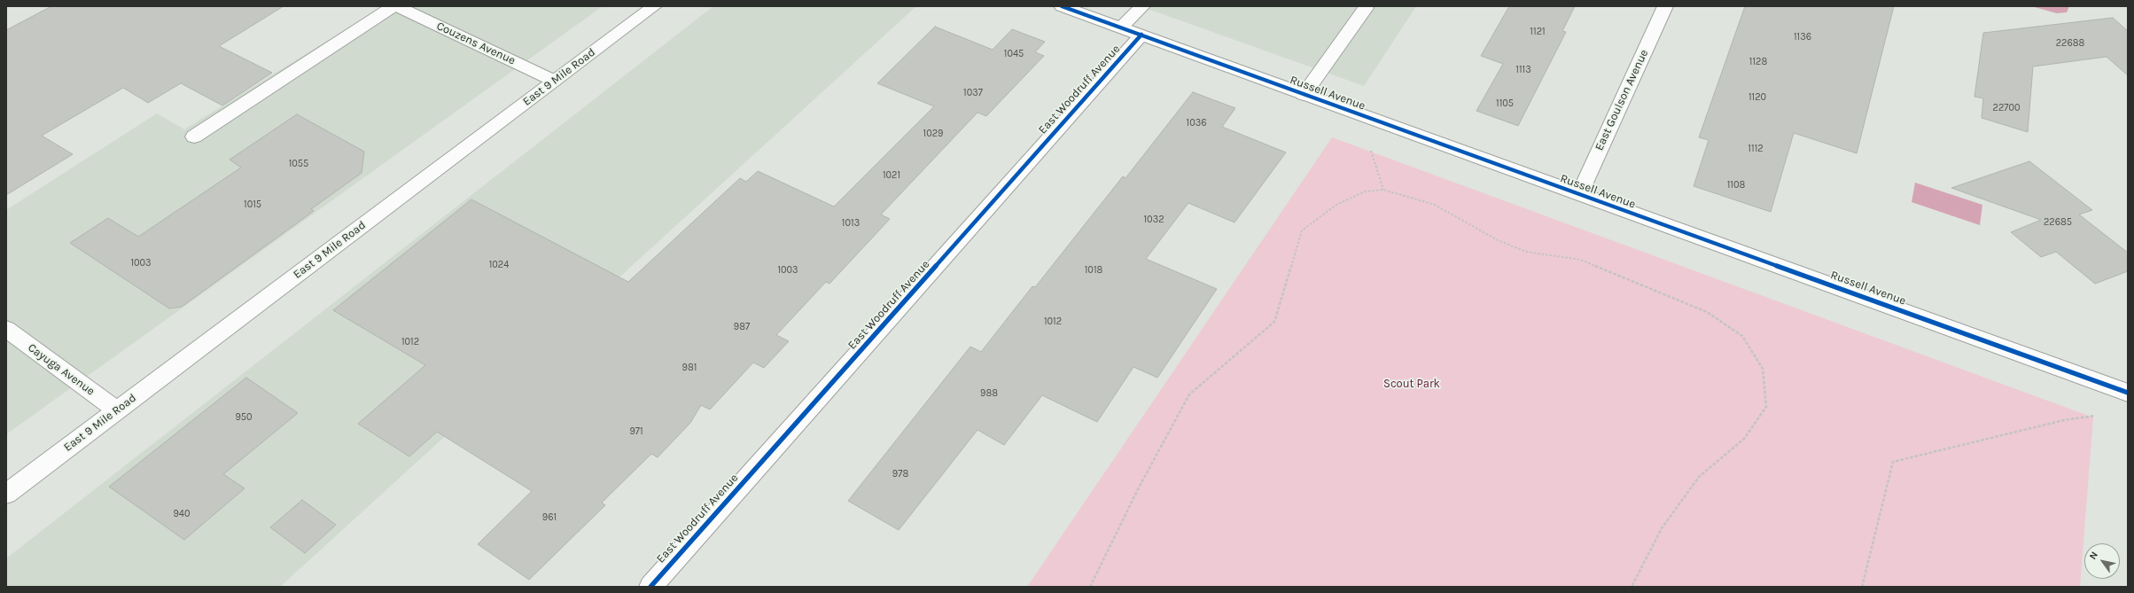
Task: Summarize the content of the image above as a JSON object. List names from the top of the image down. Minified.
{"streets":{"street":["Couzens Avenue","East 9 Mile Road","East Woodruff Avenue","Russell Avenue","East Goulson Avenue","Cayuga Avenue"]},"crossings":[["Couzens Avenue","East 9 Mile Road"],["East 9 Mile Road","Cayuga Avenue"],["East Woodruff Avenue","Russell Avenue"],["Russell Avenue","East Goulson Avenue"]],"parks":["Scout Park"],"house_numbers":["1121","1136","22688","1045","1128","1113","1037","1120","1105","22700","1036","1029","1112","1055","1021","1108","1015","1032","22685","1013","1003","1024","1003","1018","1012","987","1012","981","988","950","971","978","940","961"],"north":"top left"}
